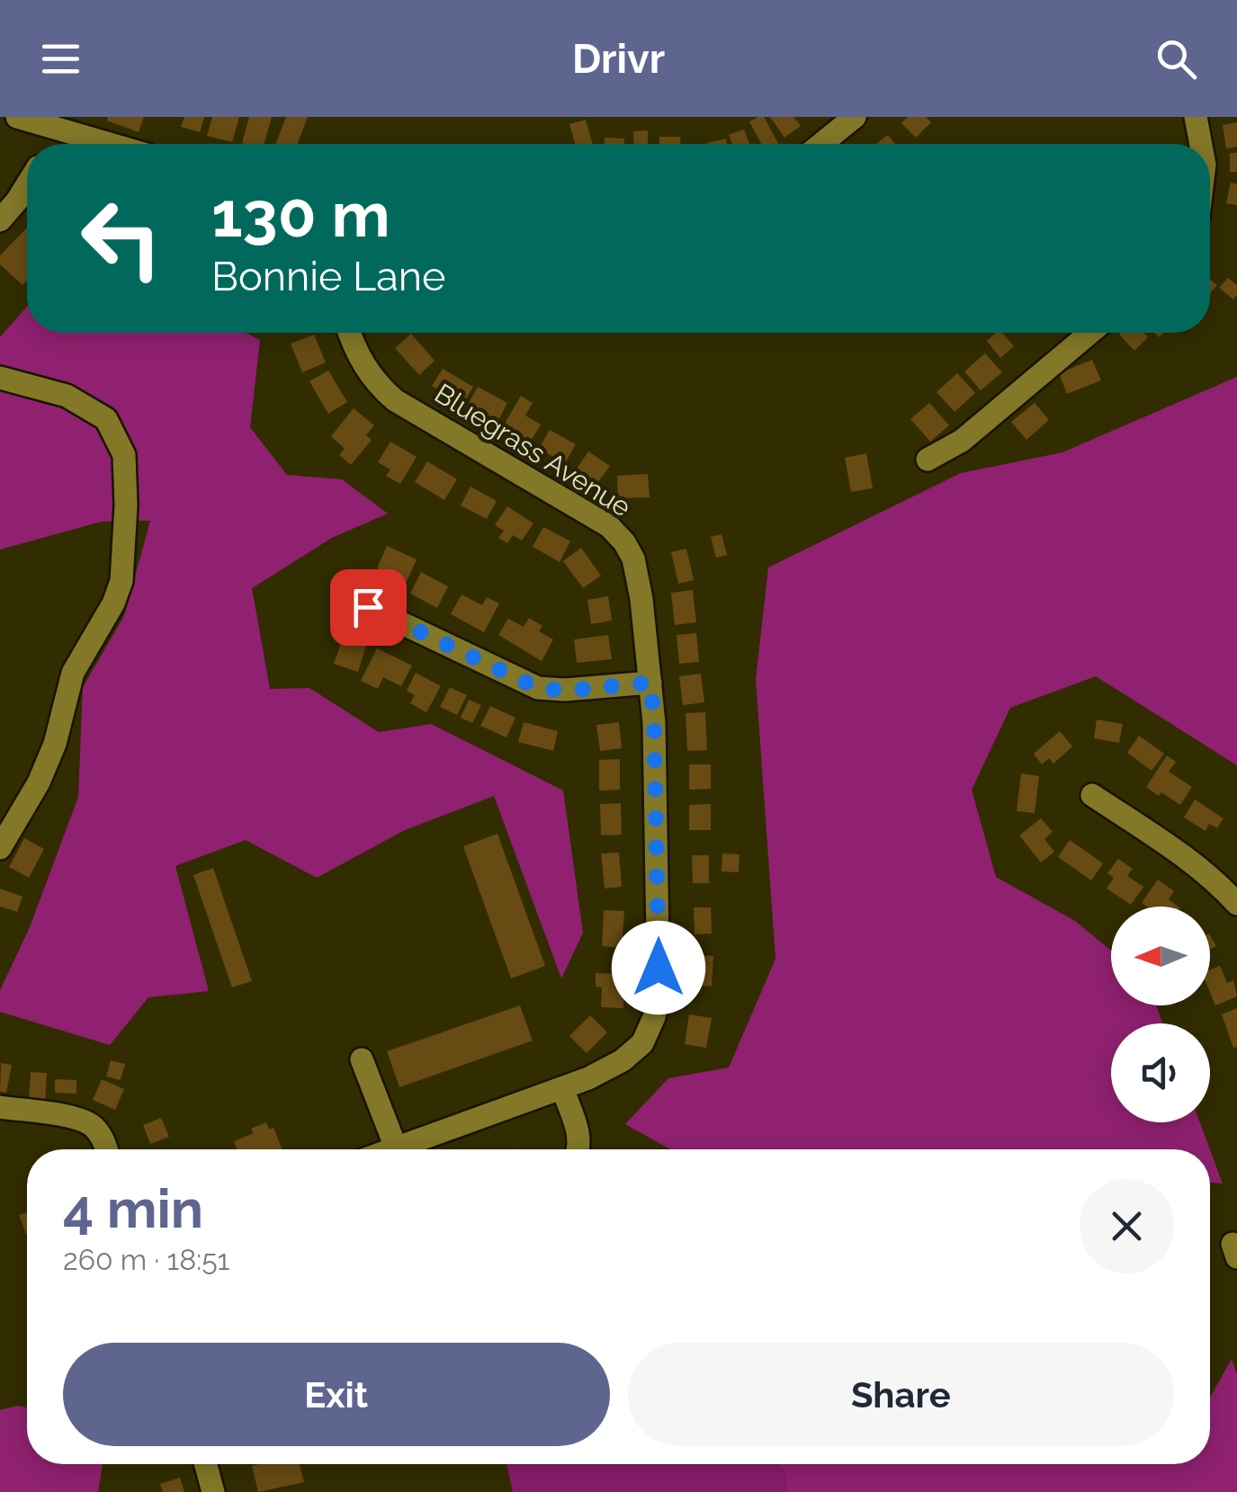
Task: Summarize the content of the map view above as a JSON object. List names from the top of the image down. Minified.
{"streets":{"street":["Bluegrass Avenue"]},"north":"left","page":{"header":"Drivr","turn":["130 m","Bonnie Lane"],"heading":["4 min","260 m · 18:51"],"buttons":["Exit","Share"]}}
